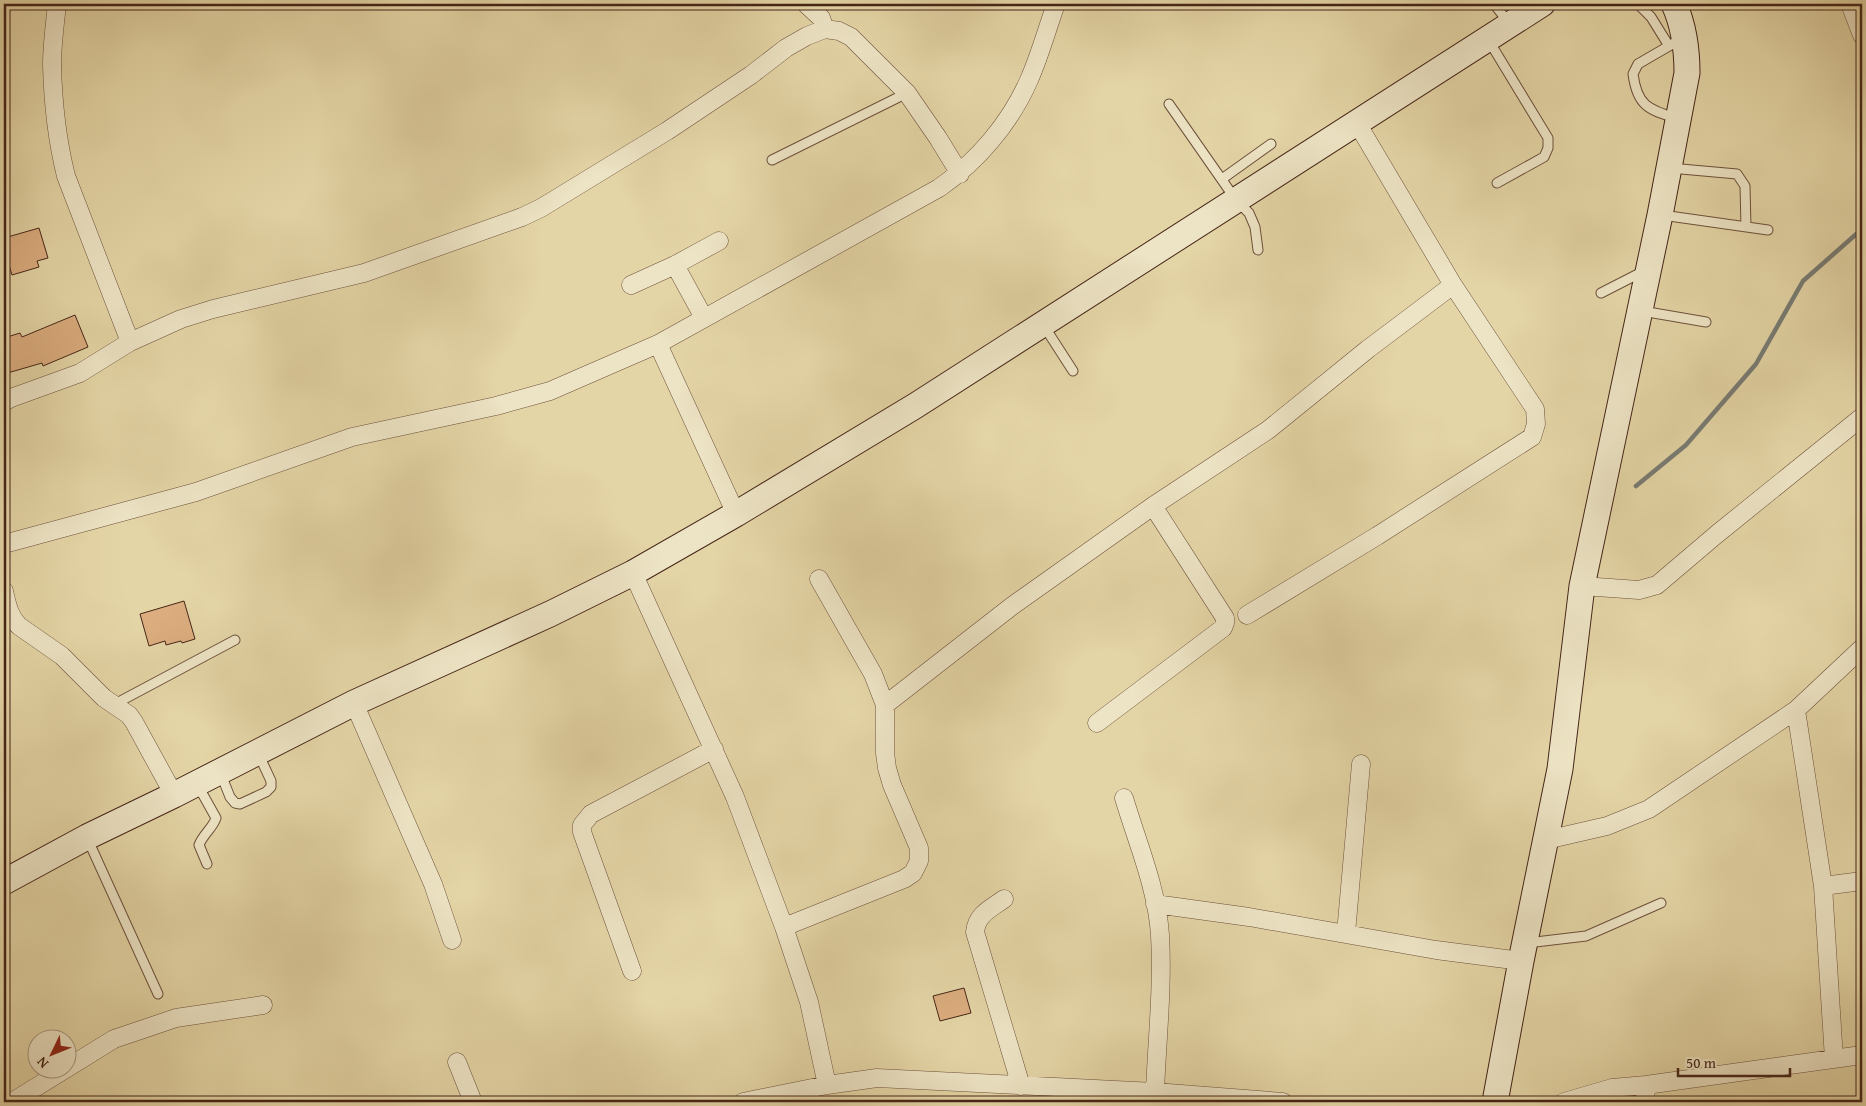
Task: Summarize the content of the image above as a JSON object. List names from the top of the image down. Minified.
{"scale_bar":"50 m","north":"bottom left"}
